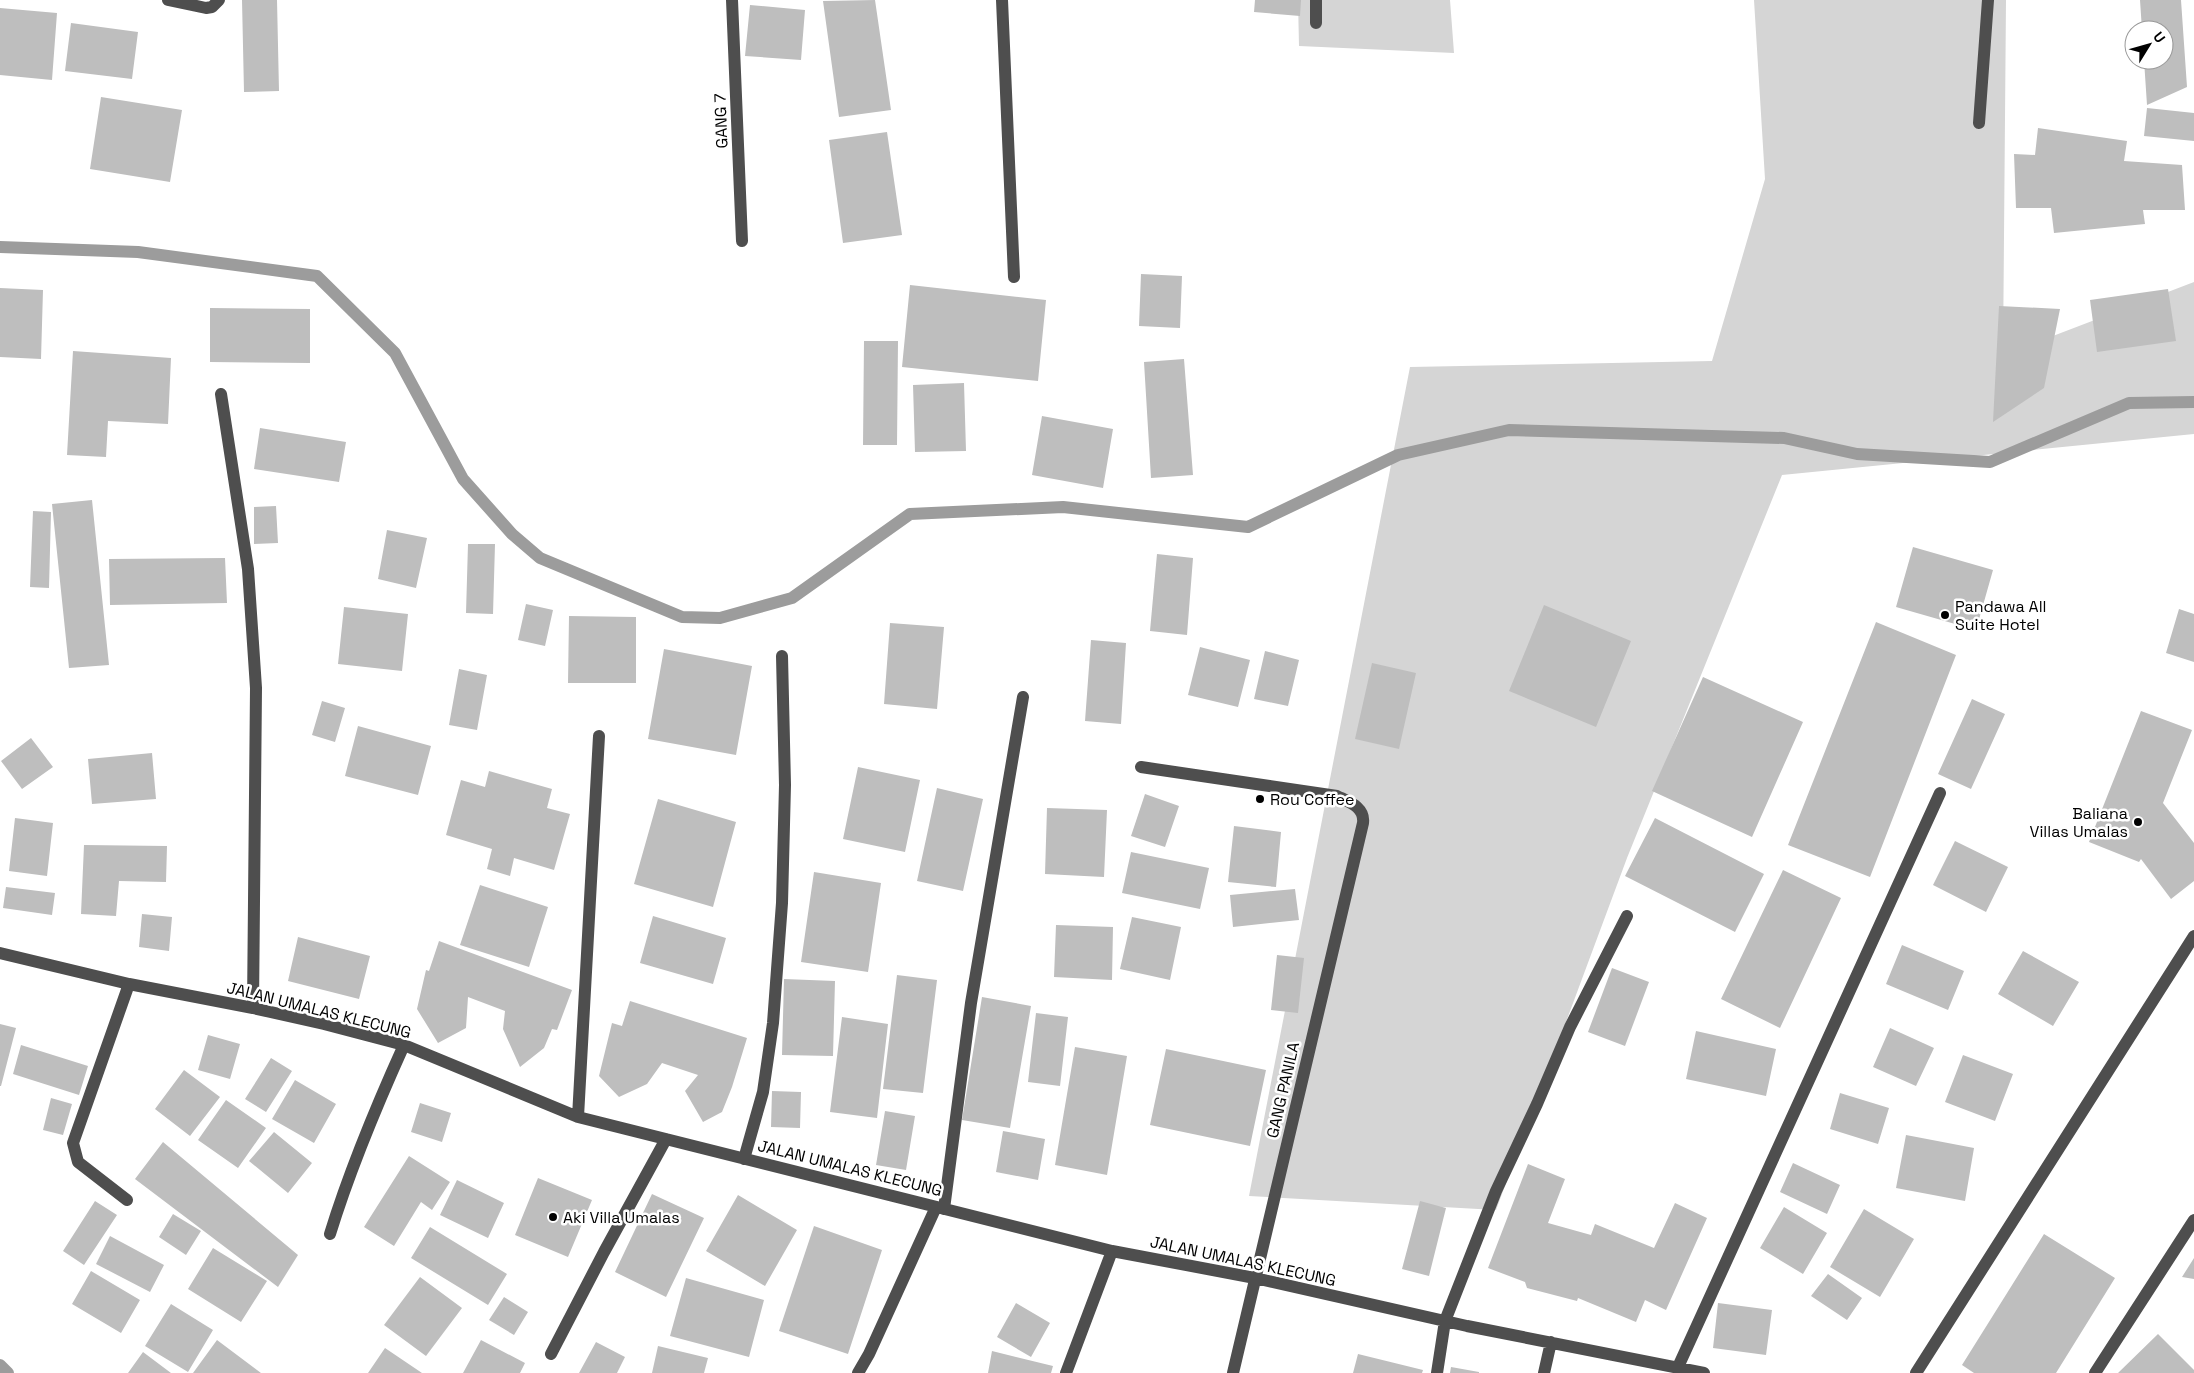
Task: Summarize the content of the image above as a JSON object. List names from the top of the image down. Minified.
{"streets":{"street":["GANG 7","JALAN UMALAS KLECUNG","GANG PANILA"]},"crossings":[["JALAN UMALAS KLECUNG","GANG PANILA"]],"places":["Pandawa All Suite Hotel","Rou Coffee","Baliana Villas Umalas","Aki Villa Umalas"],"north":"top right"}
